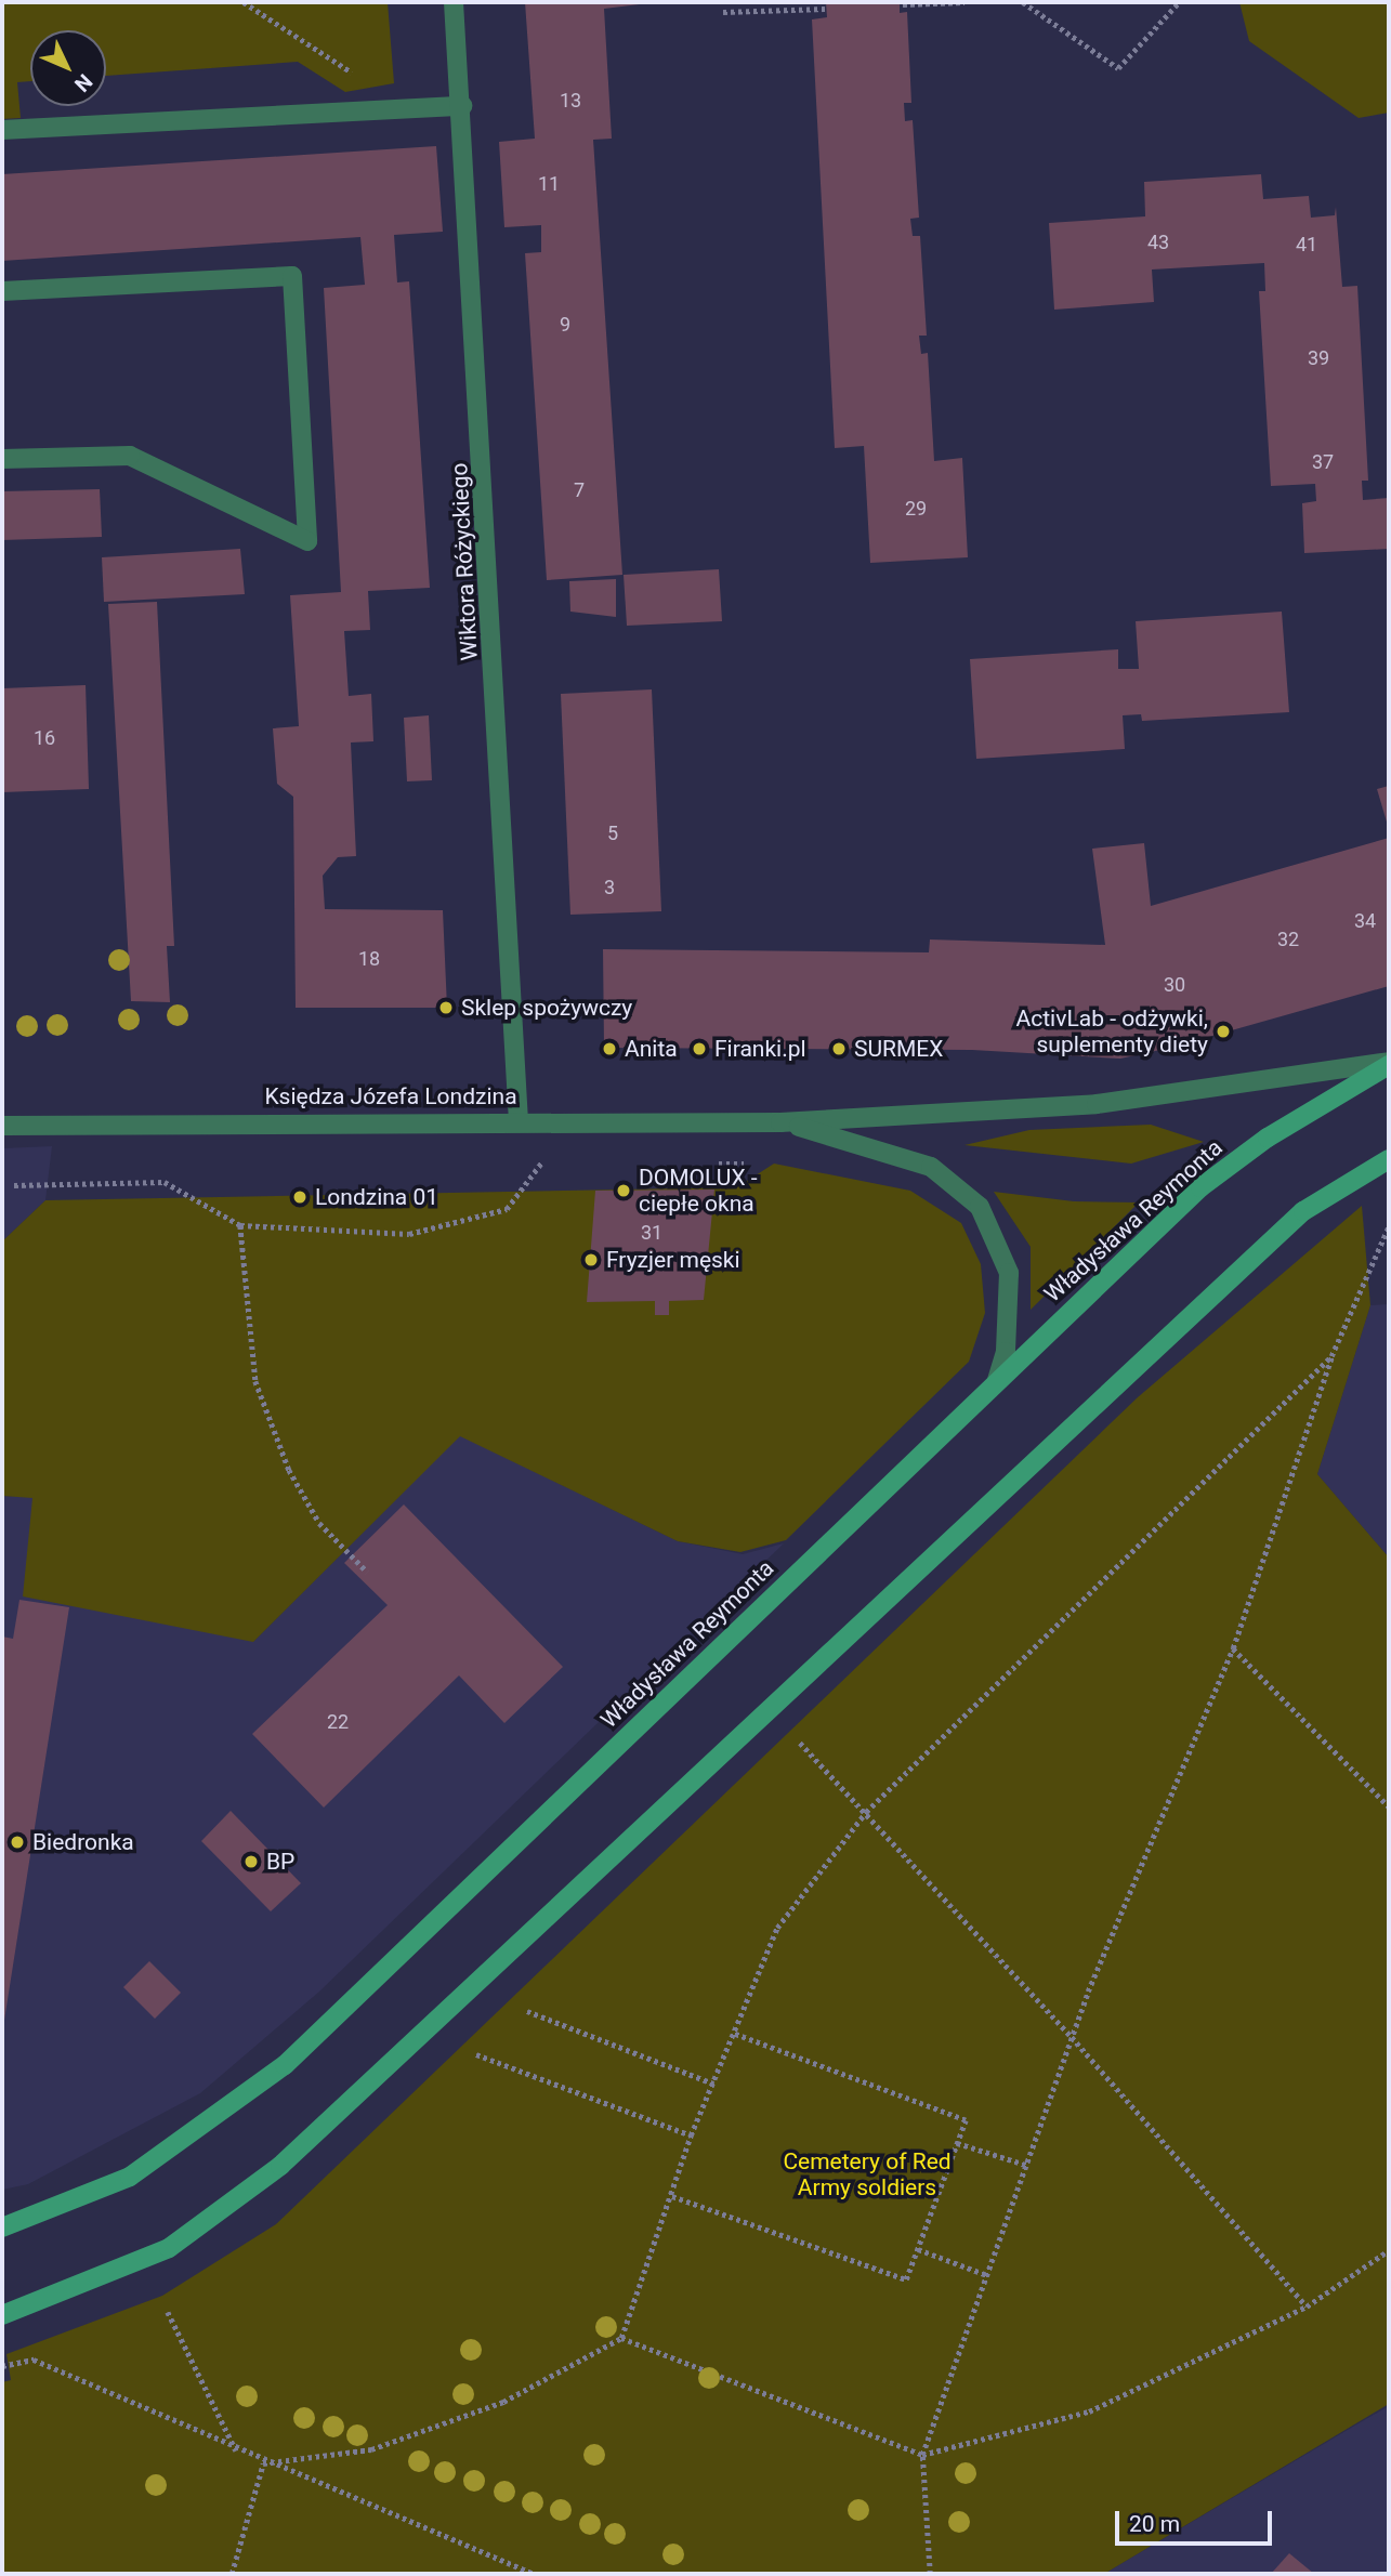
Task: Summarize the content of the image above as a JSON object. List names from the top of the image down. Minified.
{"streets":{"main road":["Władysława Reymonta"],"street":["Wiktora Różyckiego","Księdza Józefa Londzina"]},"crossings":[["Wiktora Różyckiego","Księdza Józefa Londzina"],["Księdza Józefa Londzina","Władysława Reymonta"]],"parks":["Cemetery of Red Army soldiers"],"places":["Sklep spożywczy","ActivLab - odżywki, suplementy diety","Anita","Firanki.pl","SURMEX","DOMOLUX - ciepłe okna","Londzina 01","Fryzjer męski","Biedronka","BP"],"house_numbers":["13","11","43","41","9","39","37","7","29","16","5","3","34","32","18","30","31","22"],"scale_bar":"20 m","north":"bottom right"}
